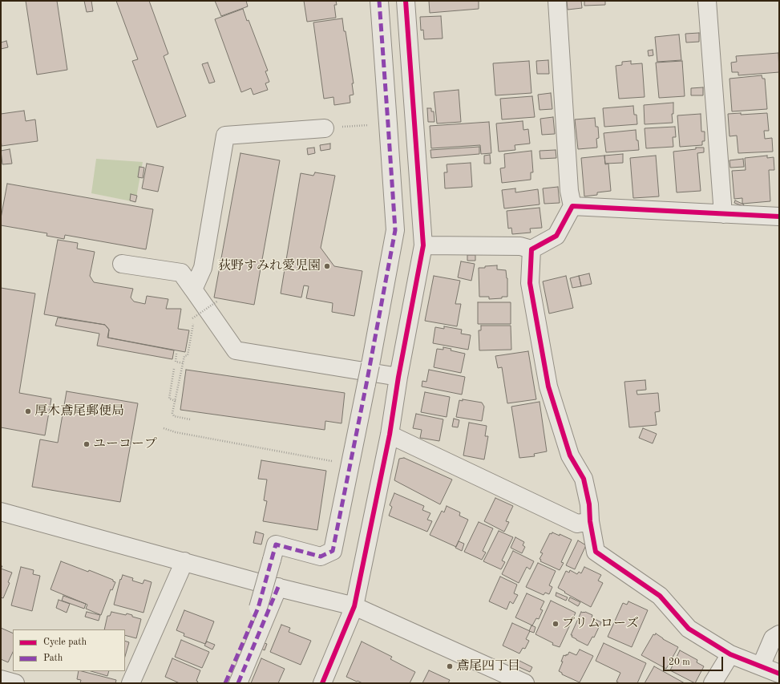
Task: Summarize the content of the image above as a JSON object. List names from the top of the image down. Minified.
{"places":["荻野すみれ愛児園","厚木鳶尾郵便局","ユーコープ","プリムローズ","鳶尾四丁目"],"legend":["Cycle path","Path"],"scale_bar":"20 m"}
